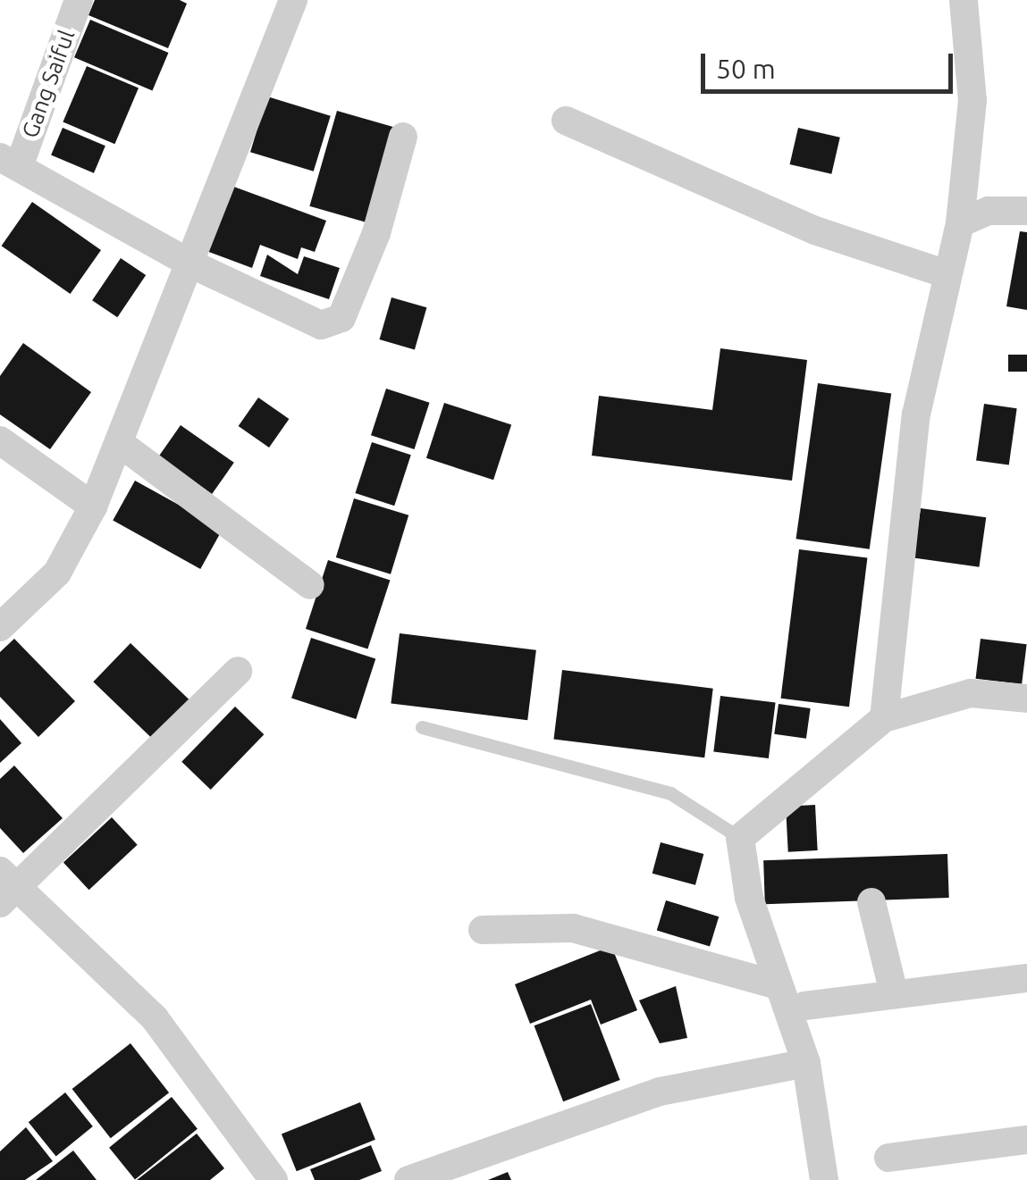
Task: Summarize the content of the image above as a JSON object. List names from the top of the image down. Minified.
{"streets":{"street":["Gang Saiful"]},"scale_bar":"50 m"}
